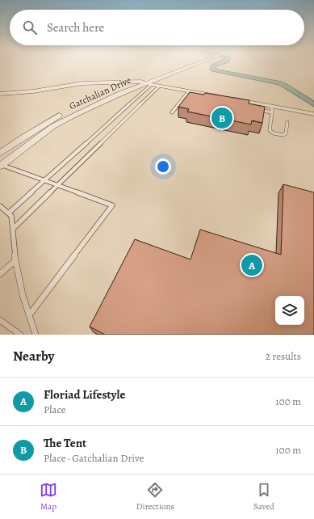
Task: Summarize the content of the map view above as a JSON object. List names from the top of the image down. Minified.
{"streets":{"street":["Gatchalian Drive"]},"page":{"search":"Search here","pins":["B","A"],"heading":["Nearby","2 results"],"list":[{"mark":"A","name":"Floriad Lifestyle","note":"Place","value":"100 m"},{"mark":"B","name":"The Tent","note":"Place · Gatchalian Drive","value":"100 m"}],"nav":["Map","Directions","Saved"]}}
